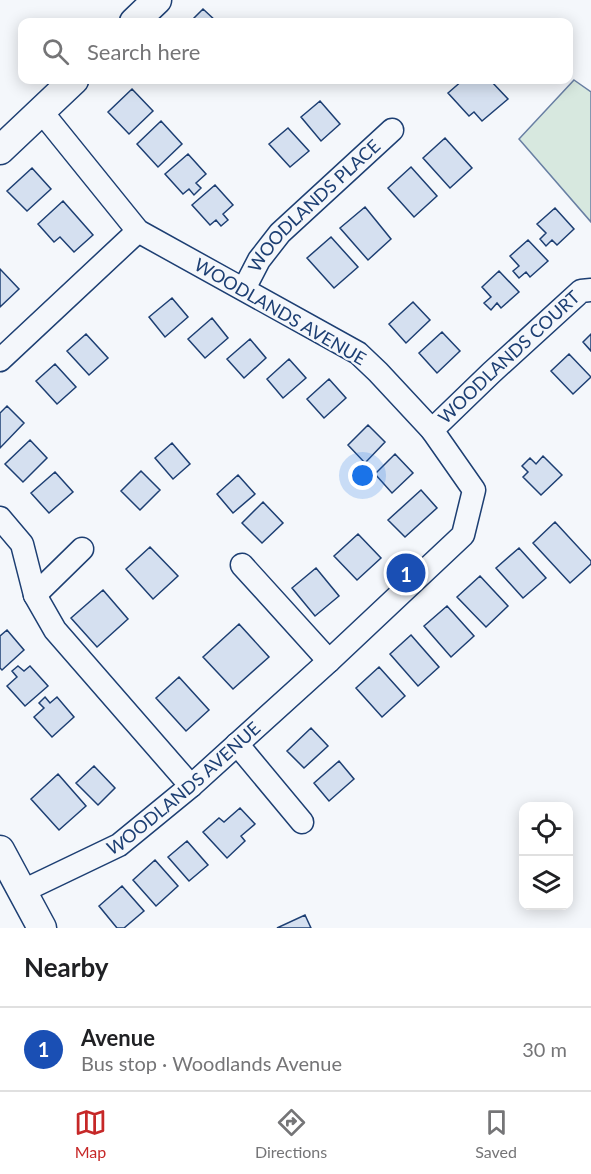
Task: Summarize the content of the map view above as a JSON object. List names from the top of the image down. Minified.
{"streets":{"street":["WOODLANDS PLACE","WOODLANDS AVENUE","WOODLANDS COURT"]},"crossings":[["WOODLANDS PLACE","WOODLANDS AVENUE"],["WOODLANDS AVENUE","WOODLANDS COURT"]],"page":{"search":"Search here","pins":"1","heading":"Nearby","list":[{"mark":"1","name":"Avenue","note":"Bus stop · Woodlands Avenue","value":"30 m"}],"nav":["Map","Directions","Saved"]}}
